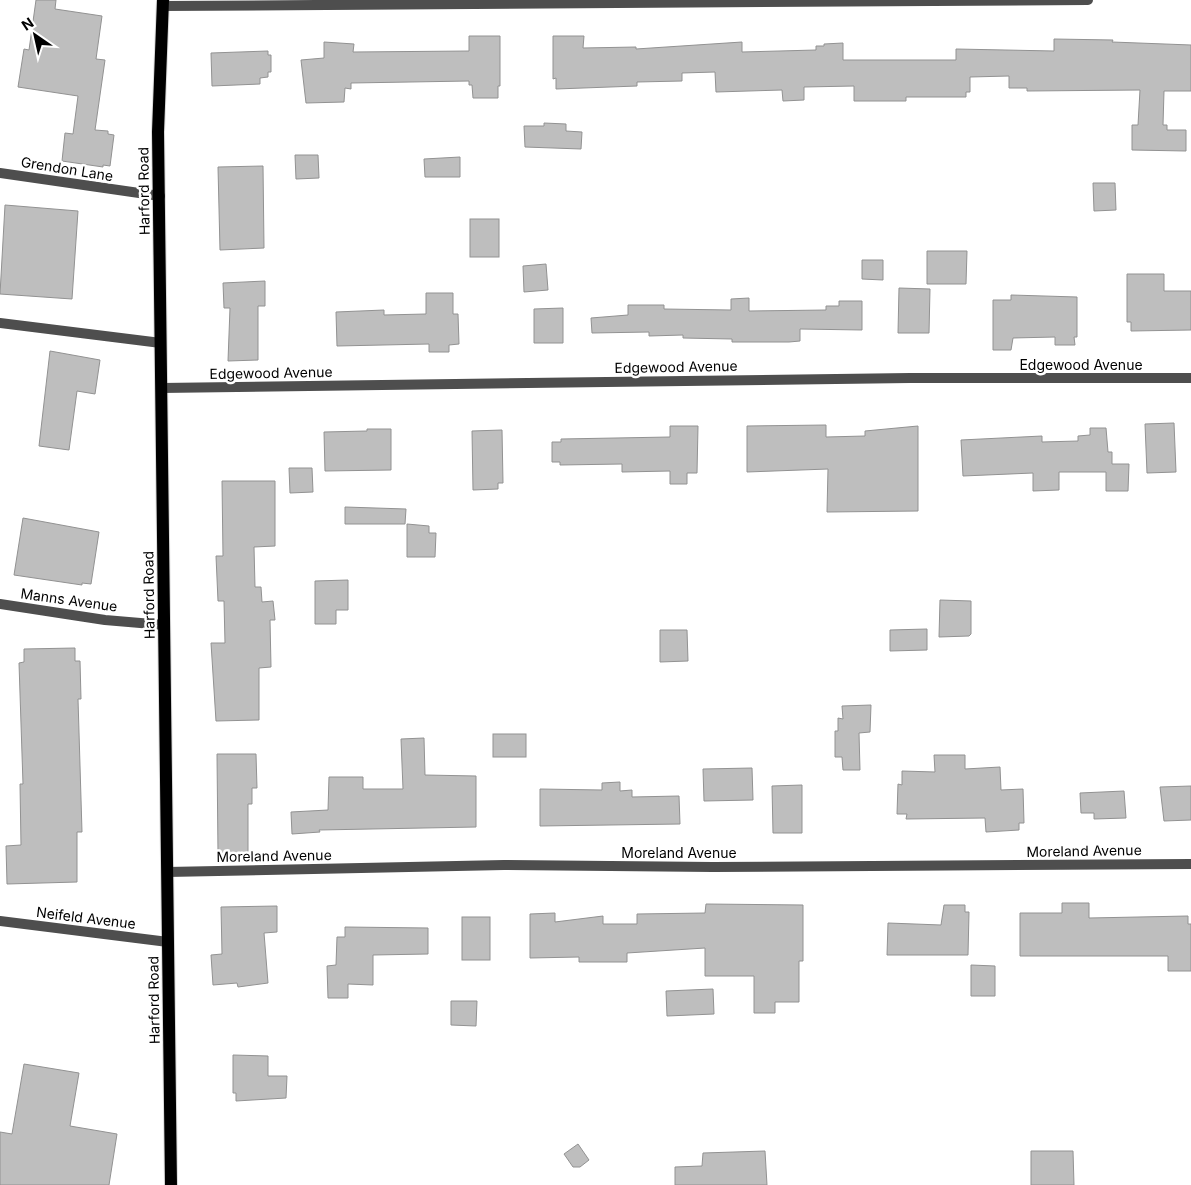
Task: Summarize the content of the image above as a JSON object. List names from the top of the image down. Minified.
{"streets":{"main road":["Harford Road"],"street":["Grendon Lane","Edgewood Avenue","Manns Avenue","Moreland Avenue","Neifeld Avenue"]},"crossings":[["Grendon Lane","Harford Road"],["Harford Road","Edgewood Avenue"],["Harford Road","Manns Avenue"],["Harford Road","Moreland Avenue"],["Harford Road","Neifeld Avenue"]],"north":"top left"}
